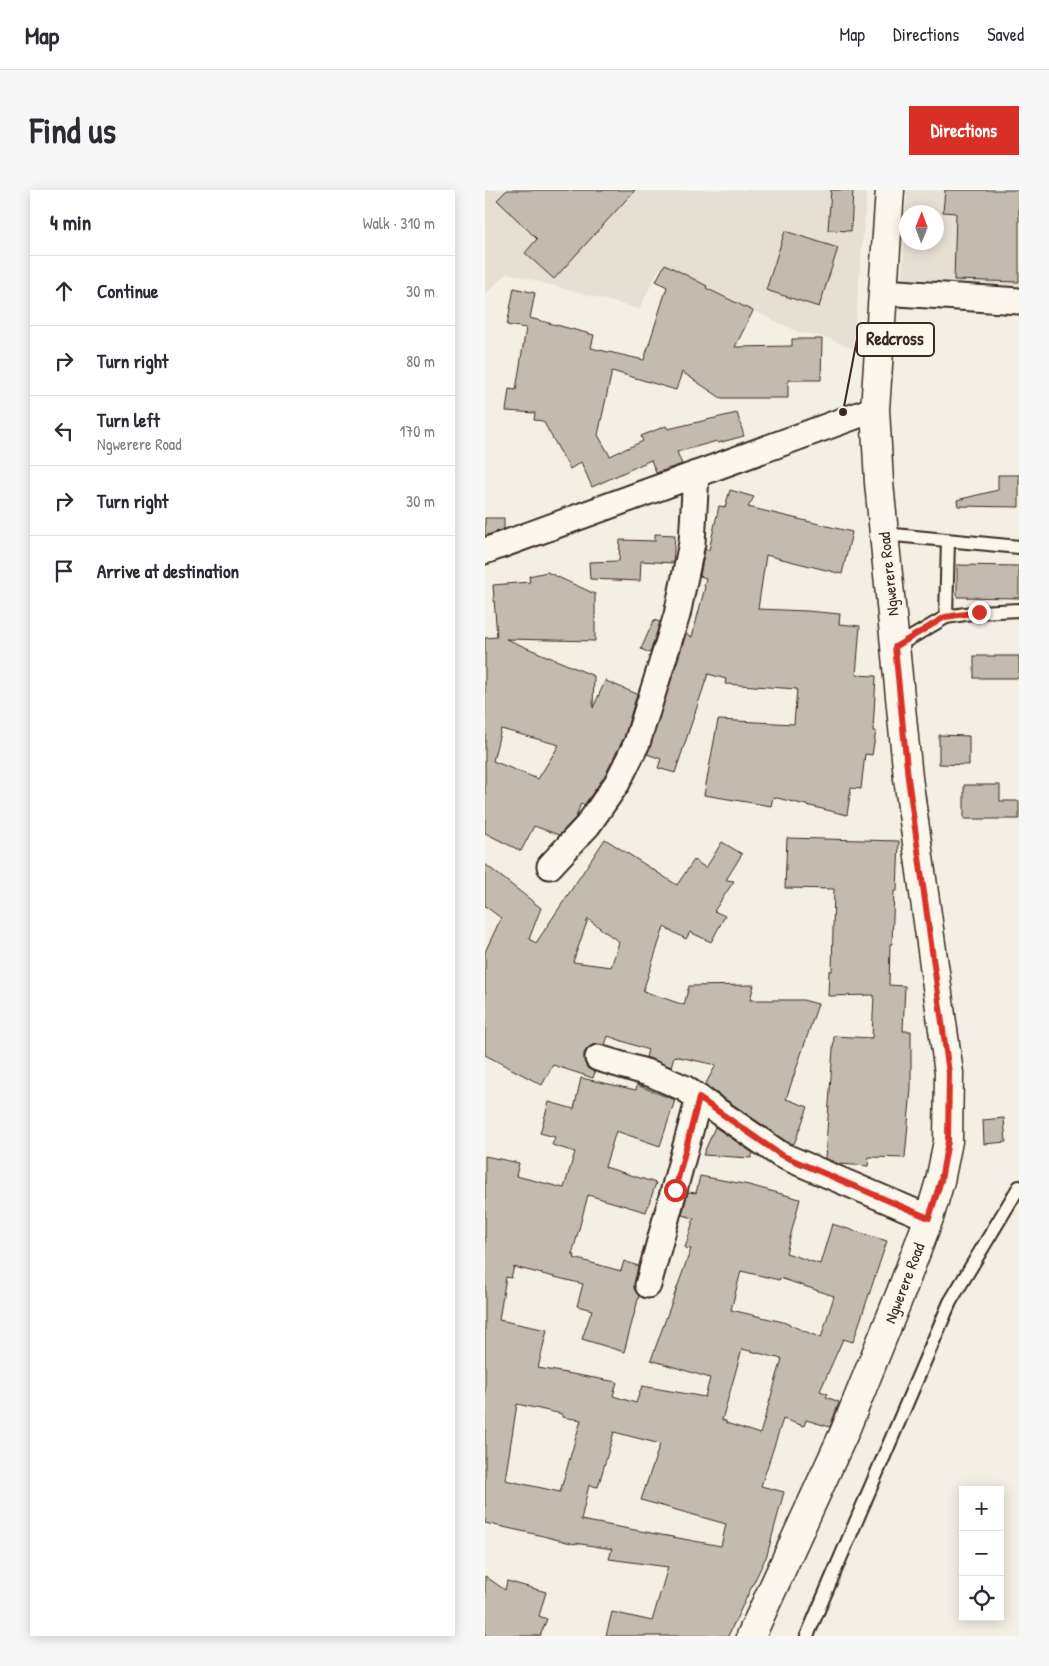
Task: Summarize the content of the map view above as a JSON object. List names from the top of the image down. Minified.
{"streets":{"street":["Ngwerere Road"]},"places":["Redcross"],"north":"top","page":{"header":"Map","nav":["Map","Directions","Saved"],"buttons":"Directions","title":"Find us","heading":["4 min","Walk · 310 m"],"list":[["Continue","30 m"],["Turn right","80 m"],["Turn left","Ngwerere Road","170 m"],["Turn right","30 m"],"Arrive at destination"],"map_buttons":["+","−"]}}
